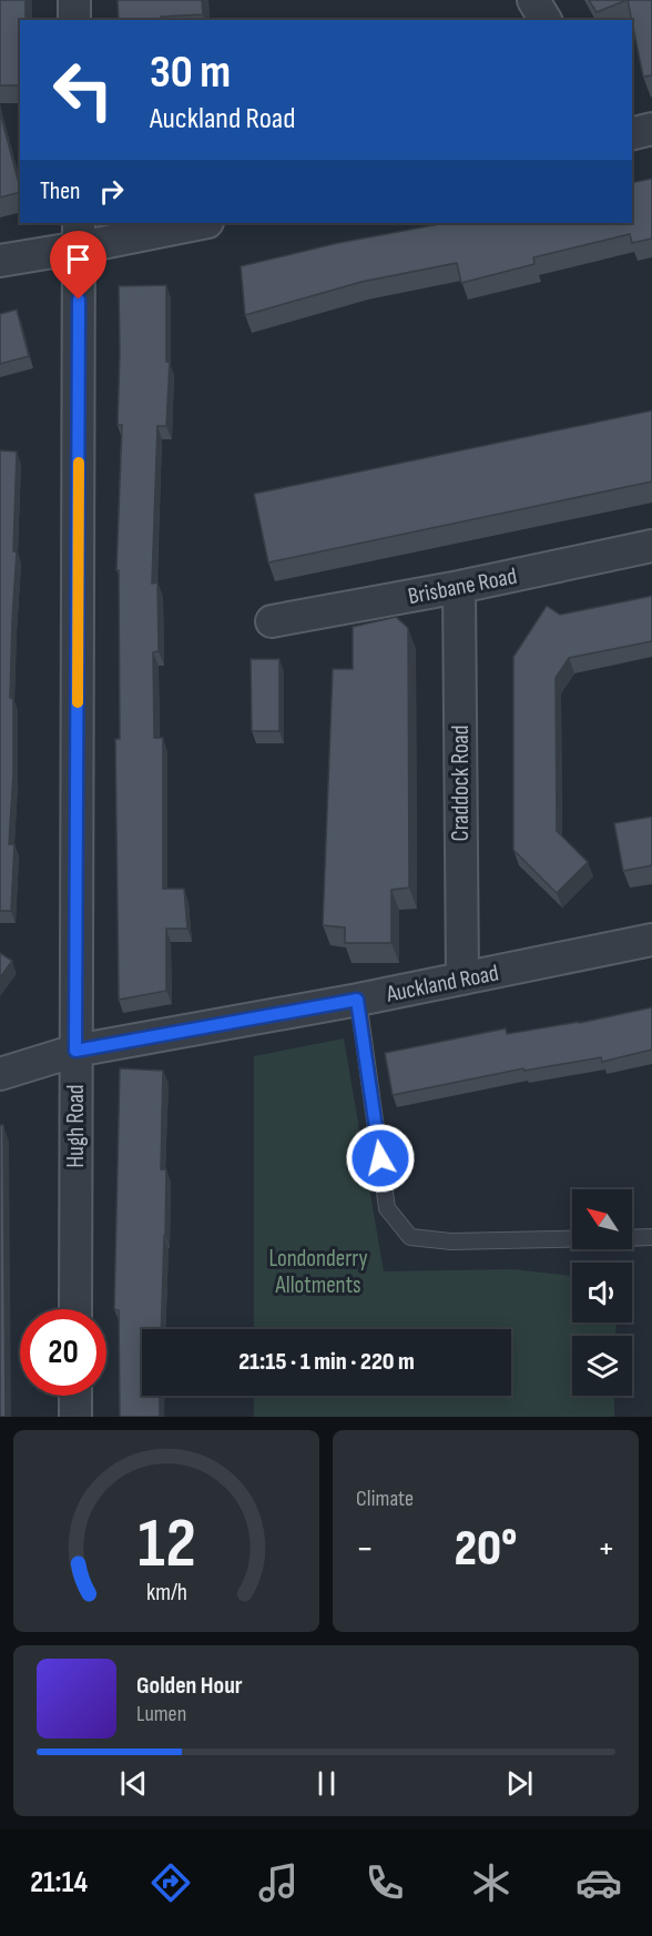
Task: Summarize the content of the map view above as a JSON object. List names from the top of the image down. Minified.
{"streets":{"street":["Brisbane Road","Craddock Road","Auckland Road","Hugh Road"]},"crossings":[["Brisbane Road","Craddock Road"],["Craddock Road","Auckland Road"],["Auckland Road","Hugh Road"]],"parks":["Londonderry Allotments"],"north":"top left","page":{"turn":["30 m","Auckland Road"],"then":"Then","limit":"20","trip":"21:15 · 1 min · 220 m","tile":"Climate","heat":["−","20°","+"],"song":["Golden Hour","Lumen"],"tabs":"21:14","gauge":["12","km/h"]}}
